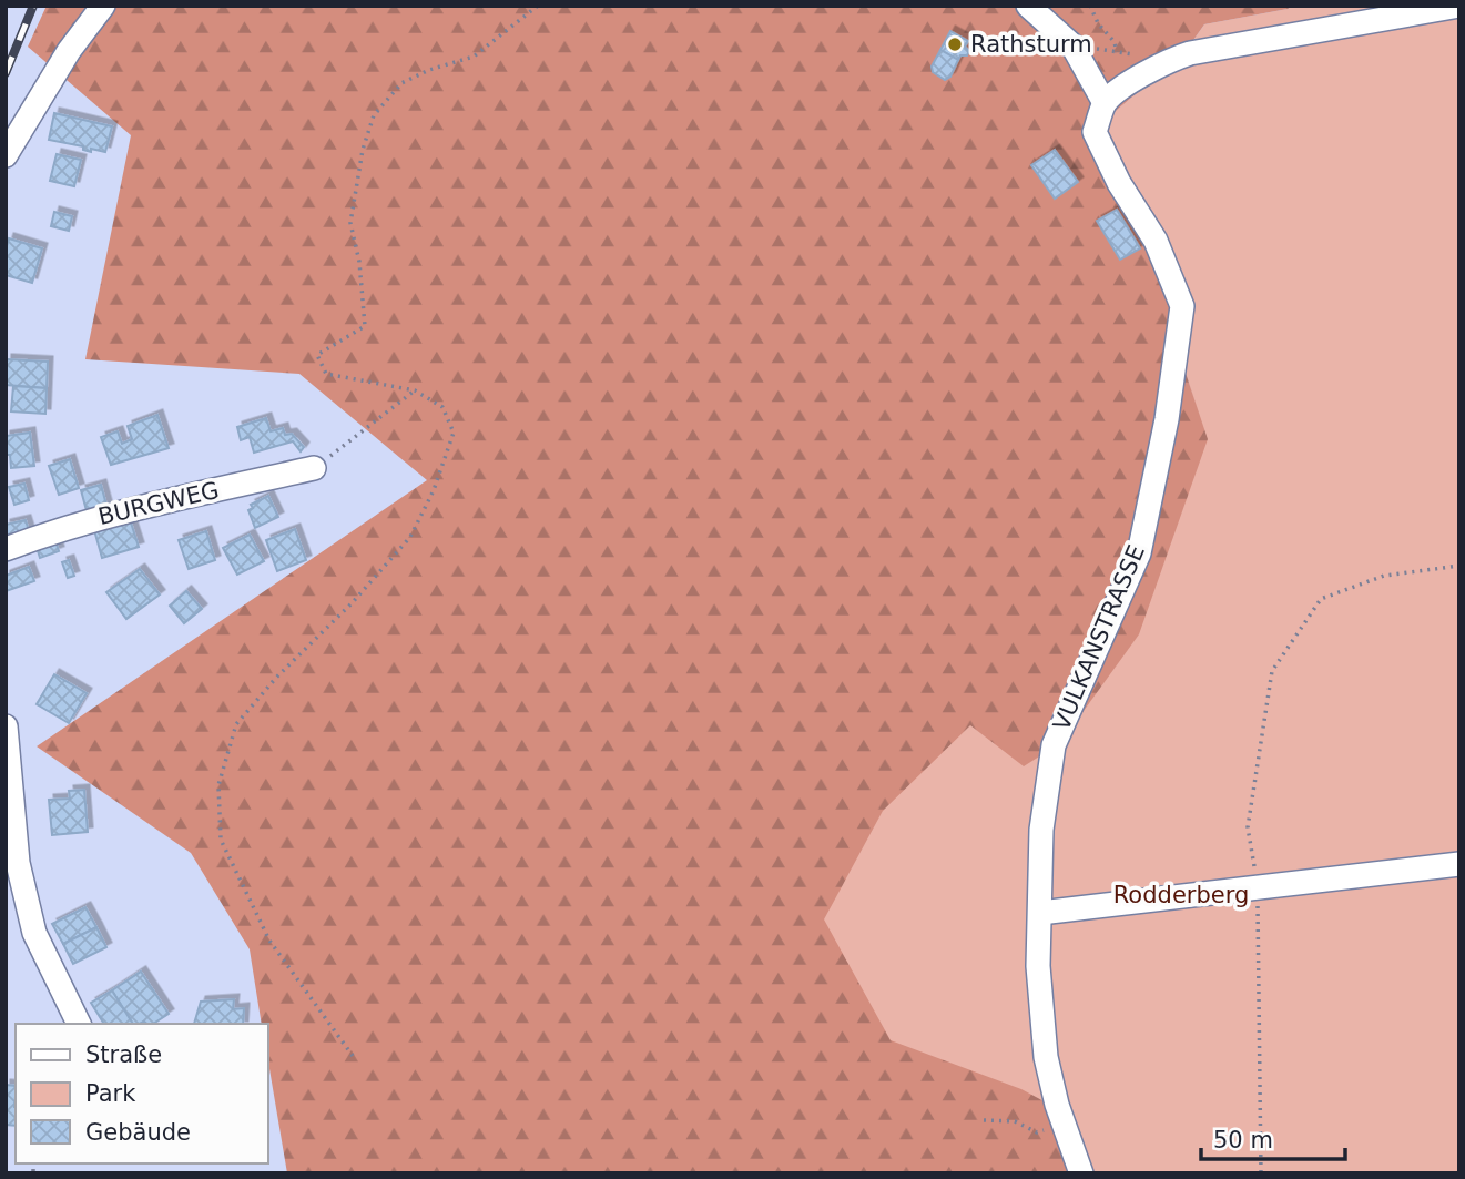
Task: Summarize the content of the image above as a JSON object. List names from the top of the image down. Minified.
{"streets":{"street":["BURGWEG","VULKANSTRASSE"]},"parks":["Rodderberg"],"places":["Rathsturm"],"legend":["Straße","Park","Gebäude"],"scale_bar":"50 m"}
